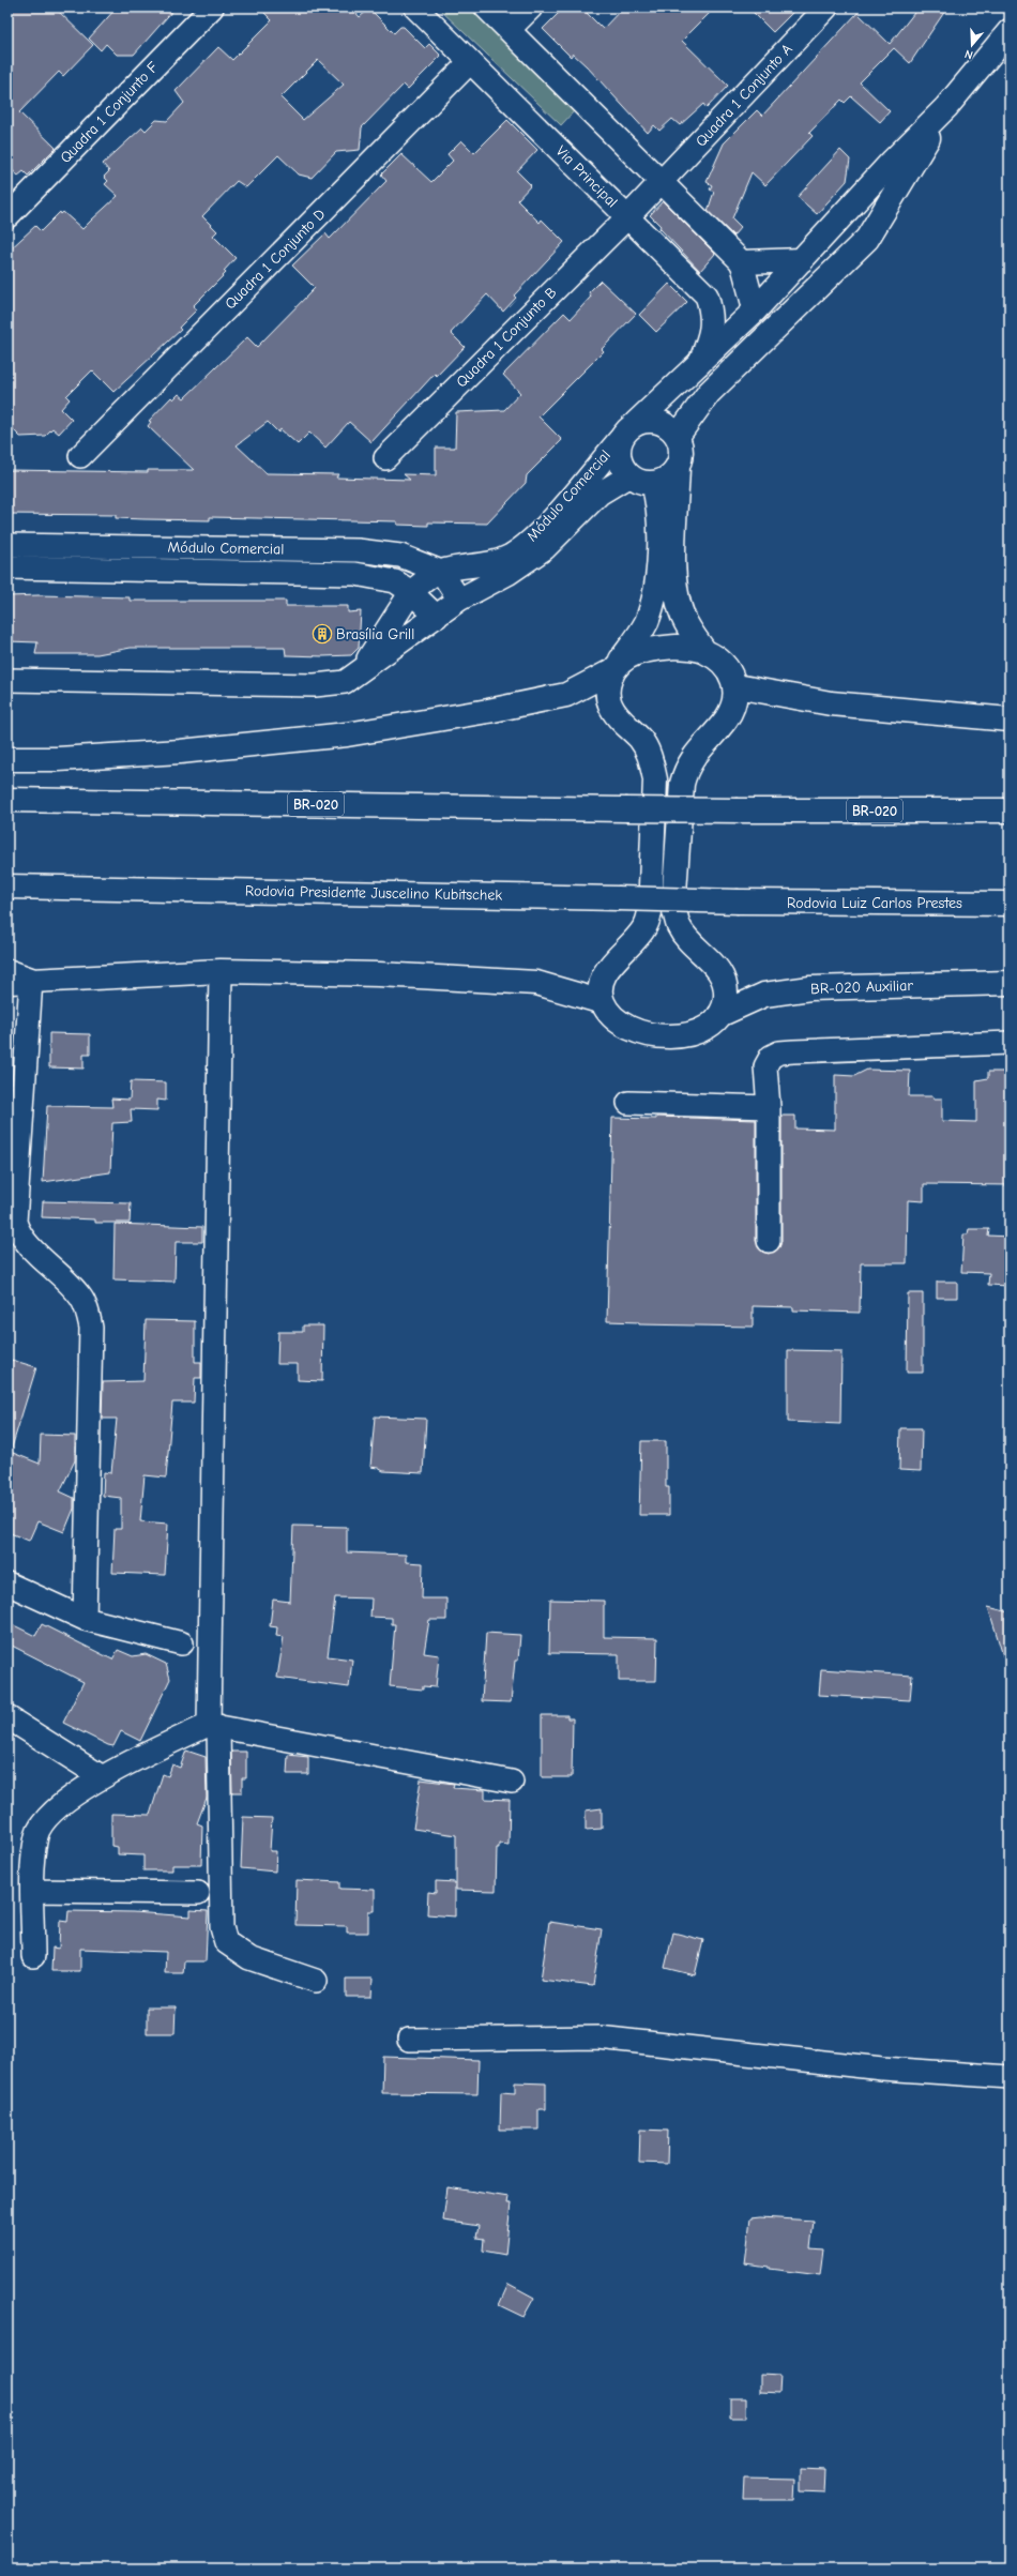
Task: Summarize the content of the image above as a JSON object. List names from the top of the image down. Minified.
{"streets":{"main road":["BR-020","Rodovia Presidente Juscelino Kubitschek","Rodovia Luiz Carlos Prestes","BR-020 Auxiliar"],"street":["Quadra 1 Conjunto A","Quadra 1 Conjunto F","Via Principal","Quadra 1 Conjunto D","Quadra 1 Conjunto B","Módulo Comercial"]},"crossings":[["Quadra 1 Conjunto A","Via Principal"],["Quadra 1 Conjunto A","Quadra 1 Conjunto B"],["Via Principal","Quadra 1 Conjunto D"],["Via Principal","Quadra 1 Conjunto B"],["Rodovia Presidente Juscelino Kubitschek","Rodovia Luiz Carlos Prestes"]],"places":{"building":["Brasília Grill"]},"north":"bottom"}
